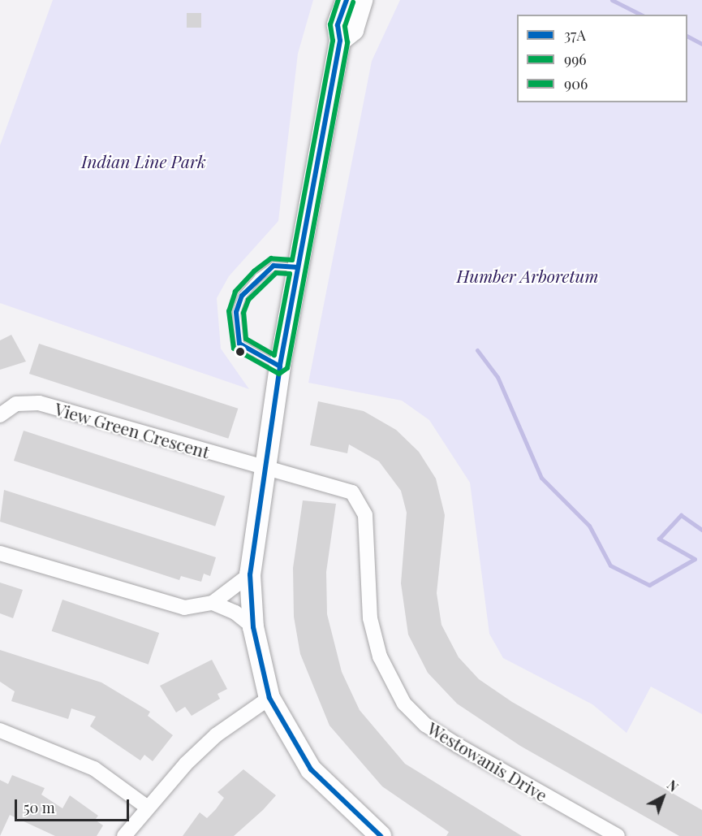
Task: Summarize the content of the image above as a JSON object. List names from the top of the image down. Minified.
{"streets":{"street":["View Green Crescent","Westowanis Drive"]},"crossings":[["View Green Crescent","Westowanis Drive"]],"parks":["Indian Line Park","Humber Arboretum"],"lines":["transit line 37A","transit line 906","transit line 996"],"legend":["37A","996","906"],"scale_bar":"50 m","north":"top right"}
